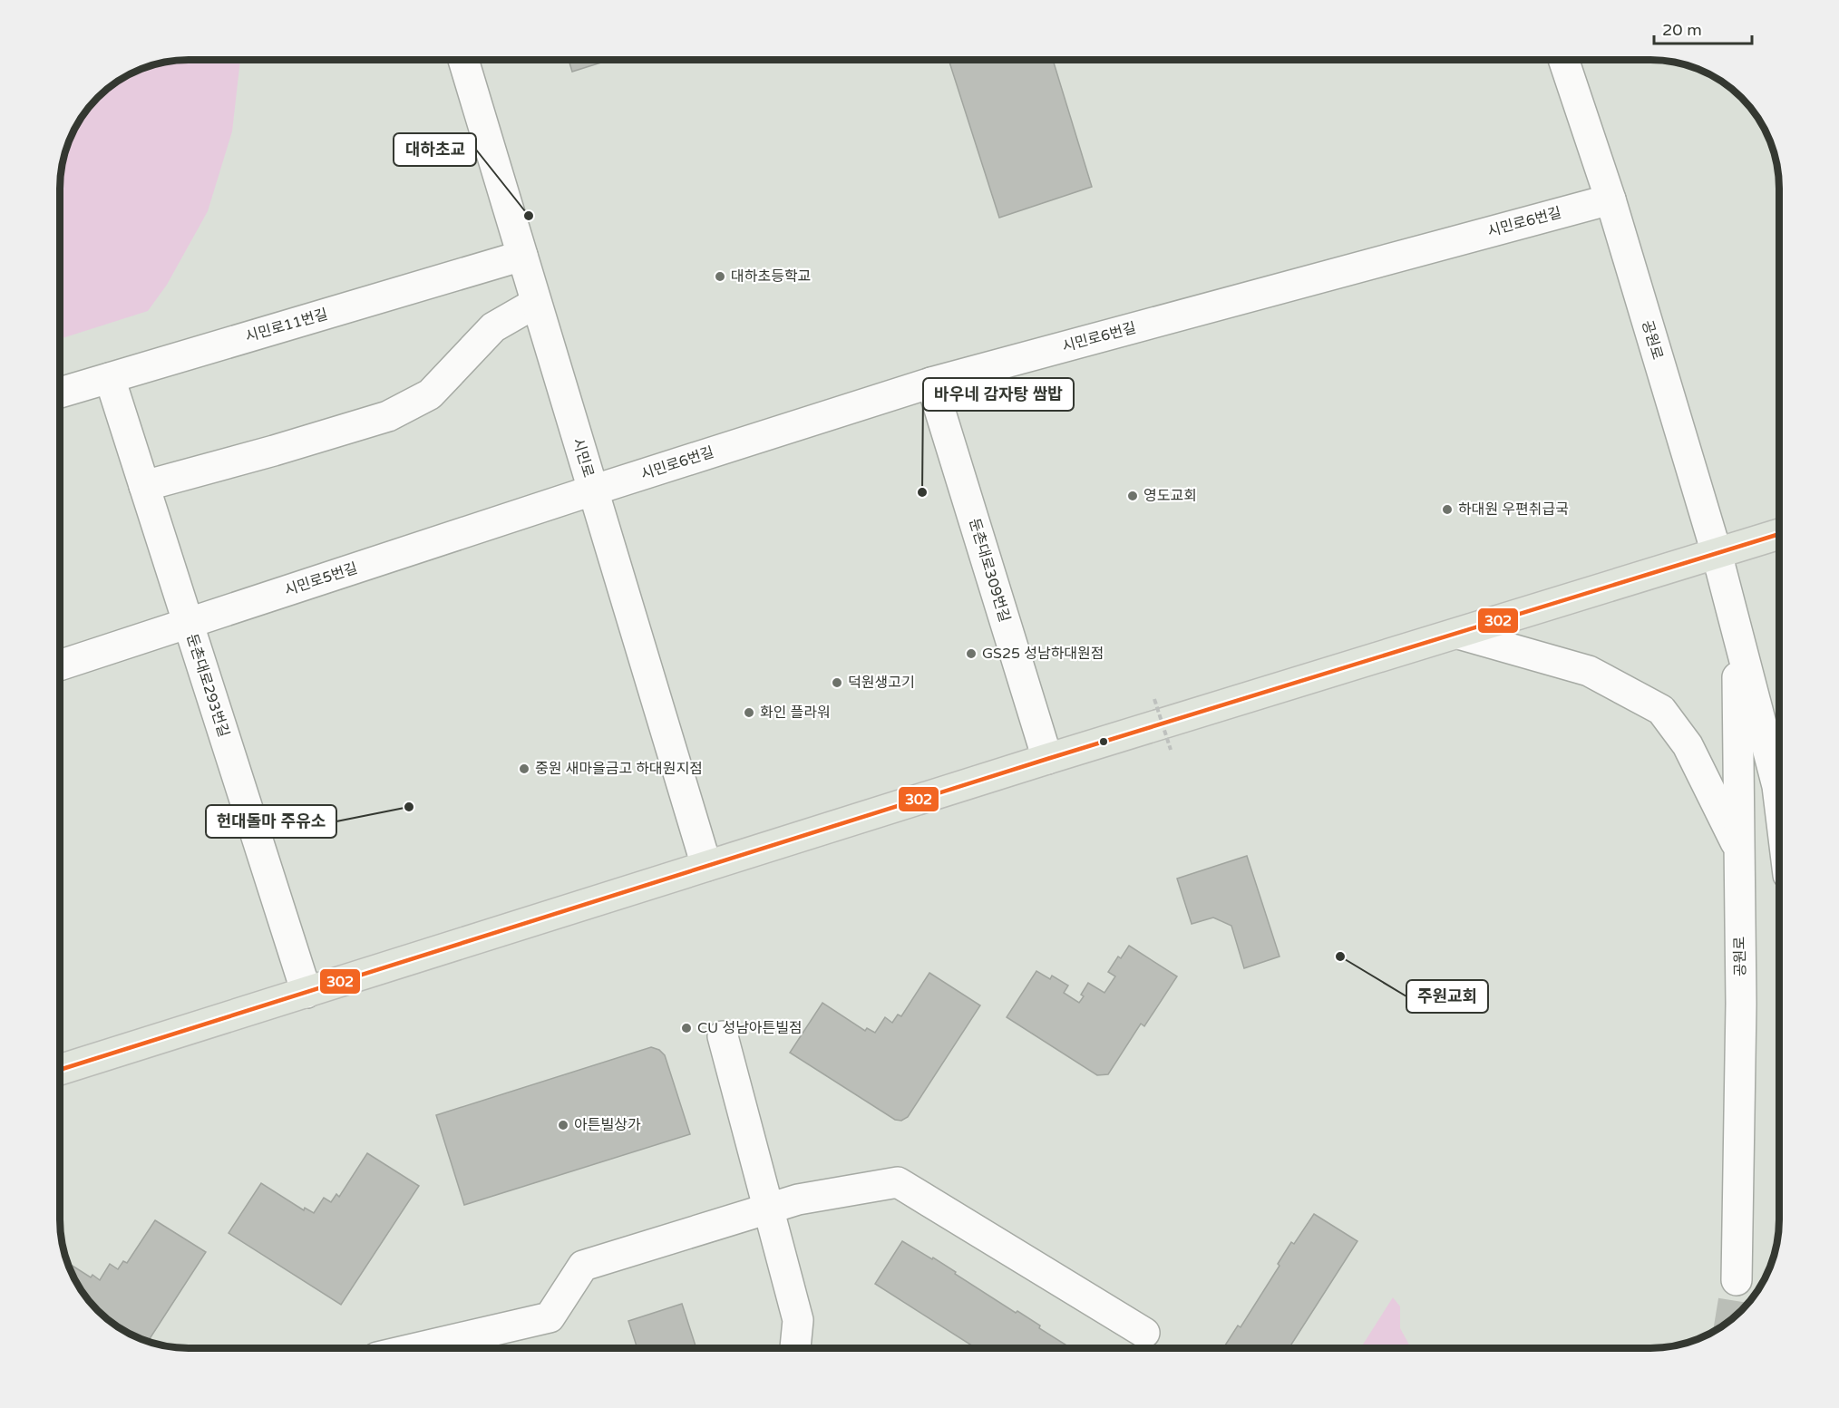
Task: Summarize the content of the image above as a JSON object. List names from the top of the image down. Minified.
{"streets":{"street":["시민로6번길","시민로11번길","공원로","시민로","둔촌대로309번길","시민로5번길","둔촌대로293번길"]},"crossings":[["시민로6번길","공원로"],["시민로6번길","시민로"],["시민로6번길","둔촌대로309번길"],["시민로6번길","시민로5번길"],["시민로11번길","시민로"],["시민로11번길","둔촌대로293번길"],["시민로","시민로5번길"],["시민로5번길","둔촌대로293번길"]],"places":["대하초교","대하초등학교","바우네 감자탕 쌈밥","영도교회","하대원 우편취급국","GS25 성남하대원점","덕원생고기","화인 플라워","중원 새마을금고 하대원지점","헌대돌마 주유소","주원교회","CU 성남아튼빌점","아튼빌상가"],"lines":["transit line 302"],"scale_bar":"20 m"}
